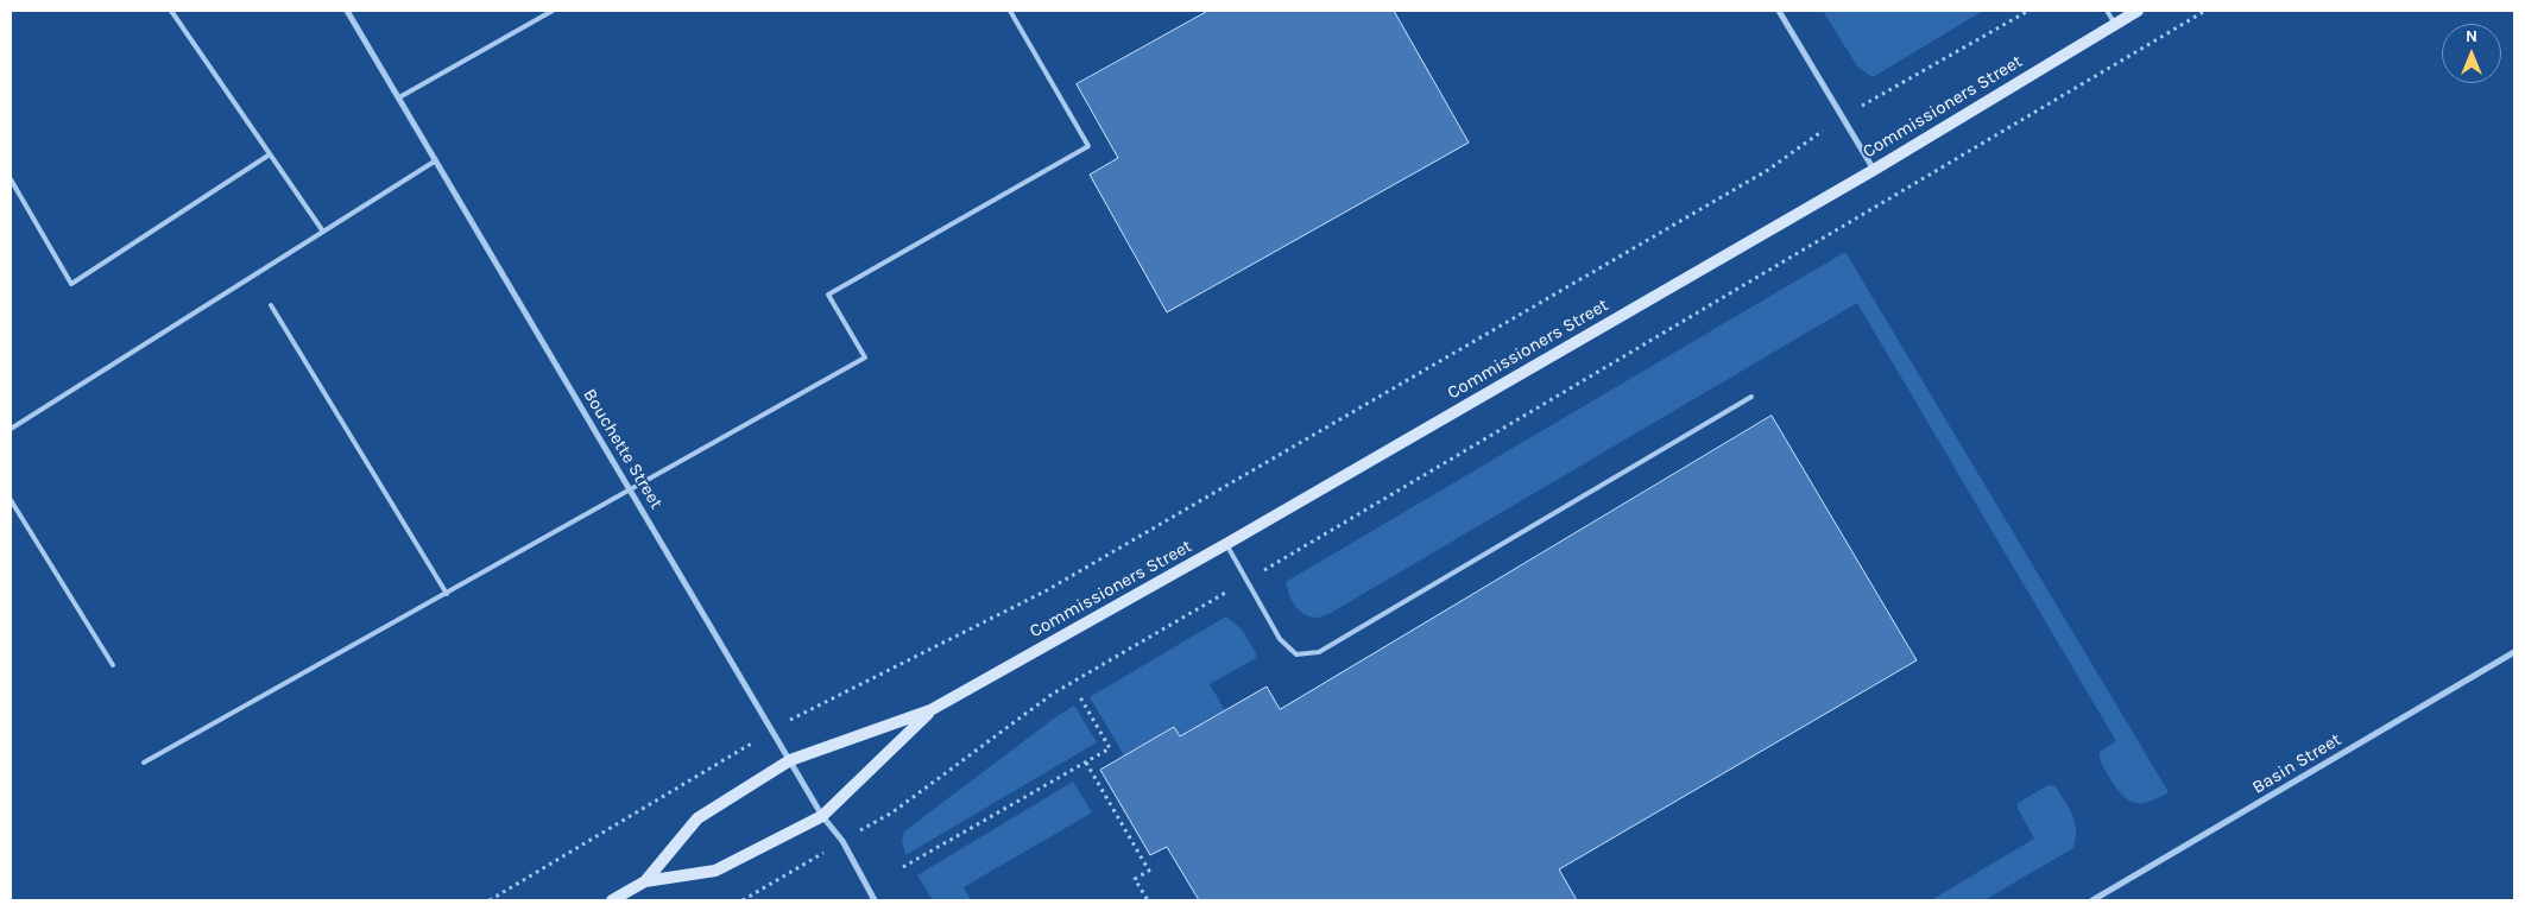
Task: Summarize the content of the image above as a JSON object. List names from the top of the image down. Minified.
{"streets":{"street":["Commissioners Street","Bouchette Street","Basin Street"]},"crossings":[["Commissioners Street","Bouchette Street"]],"north":"top"}
